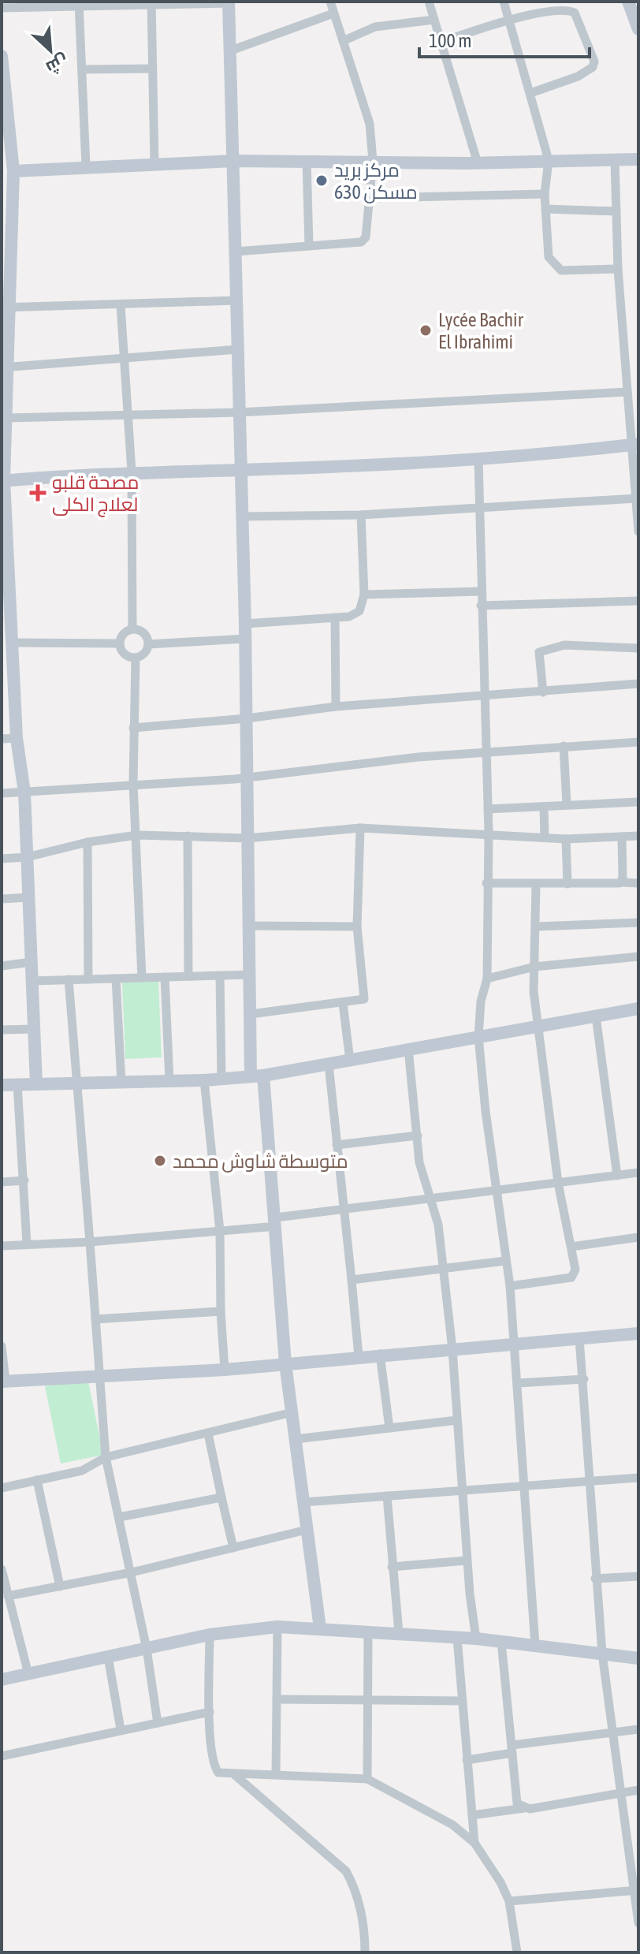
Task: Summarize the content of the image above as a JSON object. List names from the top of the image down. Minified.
{"places":{"other":["مركز بريد 630 مسكن","Lycée Bachir El Ibrahimi","متوسطة شاوش محمد"],"health":["مصحة قلبو لعلاج الكلى"]},"scale_bar":"100 m","north":"bottom right"}
